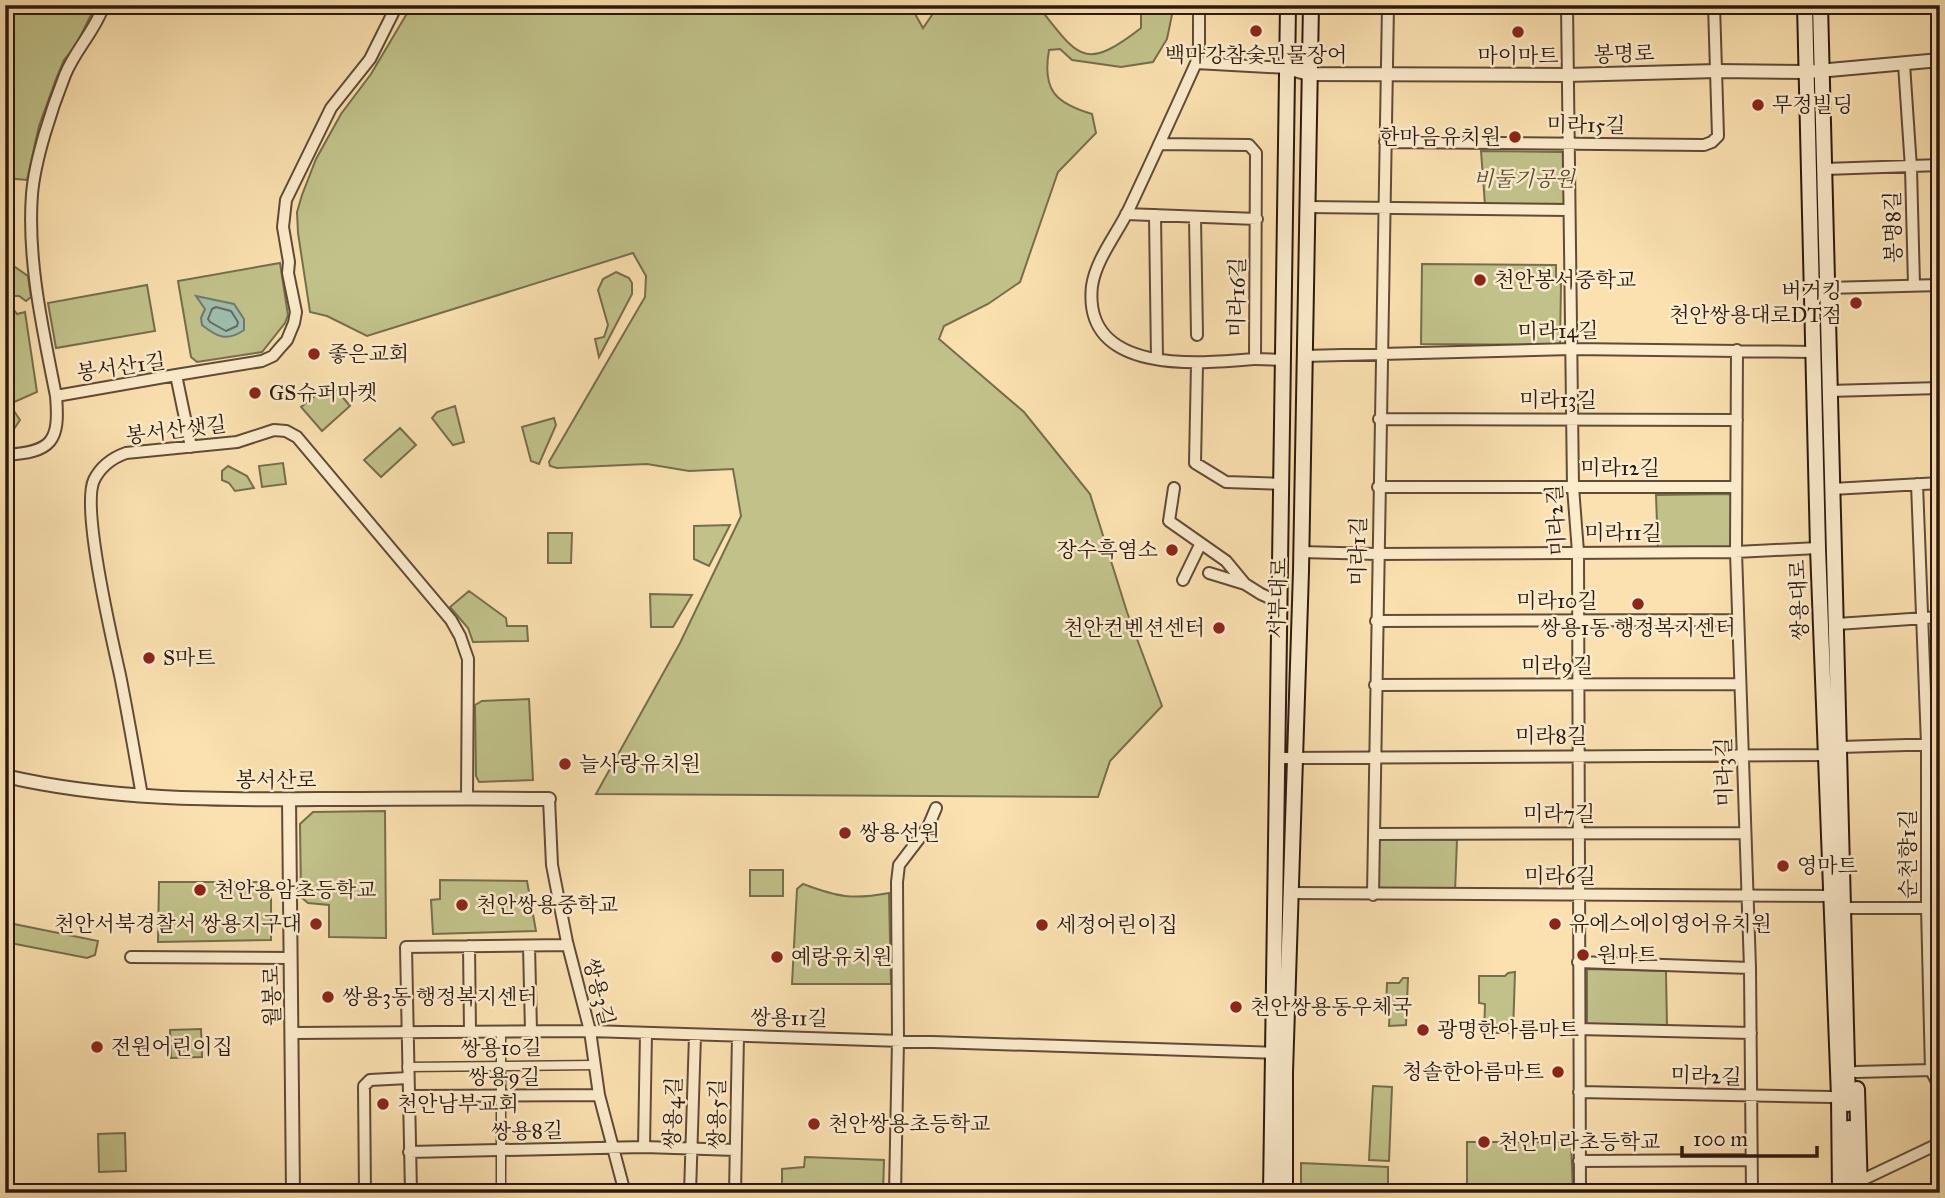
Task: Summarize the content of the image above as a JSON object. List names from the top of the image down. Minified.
{"streets":{"main road":["서부대로","쌍용대로"],"street":["봉명로","미라15길","봉명8길","미라16길","미라14길","봉서산1길","미라13길","봉서산샛길","미라12길","미라2길","미라11길","미라1길","미라10길","미라9길","미라8길","미라3길","봉서산로","미라7길","순천향1길","미라6길","쌍용3길","월봉로","쌍용11길","쌍용10길","쌍용9길","쌍용4길","쌍용5길","쌍용8길"]},"crossings":[["봉명로","미라15길"],["봉명로","봉명8길"],["봉명로","미라2길"],["봉명로","미라1길"],["봉명로","서부대로"],["봉명로","쌍용대로"],["미라15길","미라2길"],["미라15길","미라1길"],["봉명8길","쌍용대로"],["미라14길","미라2길"],["미라14길","미라1길"],["미라14길","서부대로"],["미라14길","쌍용대로"],["미라14길","미라3길"],["봉서산1길","봉서산샛길"],["미라13길","미라2길"],["미라13길","미라1길"],["미라13길","미라3길"],["봉서산샛길","봉서산로"],["미라12길","미라2길"],["미라12길","미라1길"],["미라12길","미라3길"],["미라2길","미라11길"],["미라2길","미라10길"],["미라2길","미라9길"],["미라2길","미라8길"],["미라2길","미라3길"],["미라2길","미라7길"],["미라2길","미라6길"],["미라11길","미라1길"],["미라11길","서부대로"],["미라11길","쌍용대로"],["미라11길","미라3길"],["미라1길","미라10길"],["미라1길","미라9길"],["미라1길","미라8길"],["미라1길","미라7길"],["미라1길","미라6길"],["서부대로","미라8길"],["서부대로","미라6길"],["서부대로","쌍용11길"],["쌍용대로","미라8길"],["쌍용대로","순천향1길"],["쌍용대로","미라6길"],["미라10길","미라3길"],["미라9길","미라3길"],["미라8길","미라3길"],["미라3길","미라7길"],["미라3길","미라6길"],["봉서산로","쌍용3길"],["봉서산로","월봉로"],["쌍용3길","쌍용11길"],["쌍용3길","쌍용10길"],["쌍용3길","쌍용9길"],["쌍용3길","쌍용8길"],["월봉로","쌍용11길"],["쌍용11길","쌍용4길"],["쌍용11길","쌍용5길"],["쌍용4길","쌍용8길"],["쌍용5길","쌍용8길"]],"parks":["비둘기공원"],"places":["백마강참숯민물장어","마이마트","무정빌딩","한마음유치원","천안봉서중학교","버거킹 천안쌍용대로DT점","좋은교회","GS슈퍼마켓","장수흑염소","쌍용1동 행정복지센터","천안컨벤션센터","S마트","늘사랑유치원","쌍용선원","영마트","천안용암초등학교","천안쌍용중학교","천안서북경찰서 쌍용지구대","유에스에이영어유치원","세정어린이집","원마트","예랑유치원","쌍용3동 행정복지센터","천안쌍용동우체국","광명한아름마트","전원어린이집","청솔한아름마트","천안남부교회","천안쌍용초등학교","천안미라초등학교"],"scale_bar":"100 m"}
